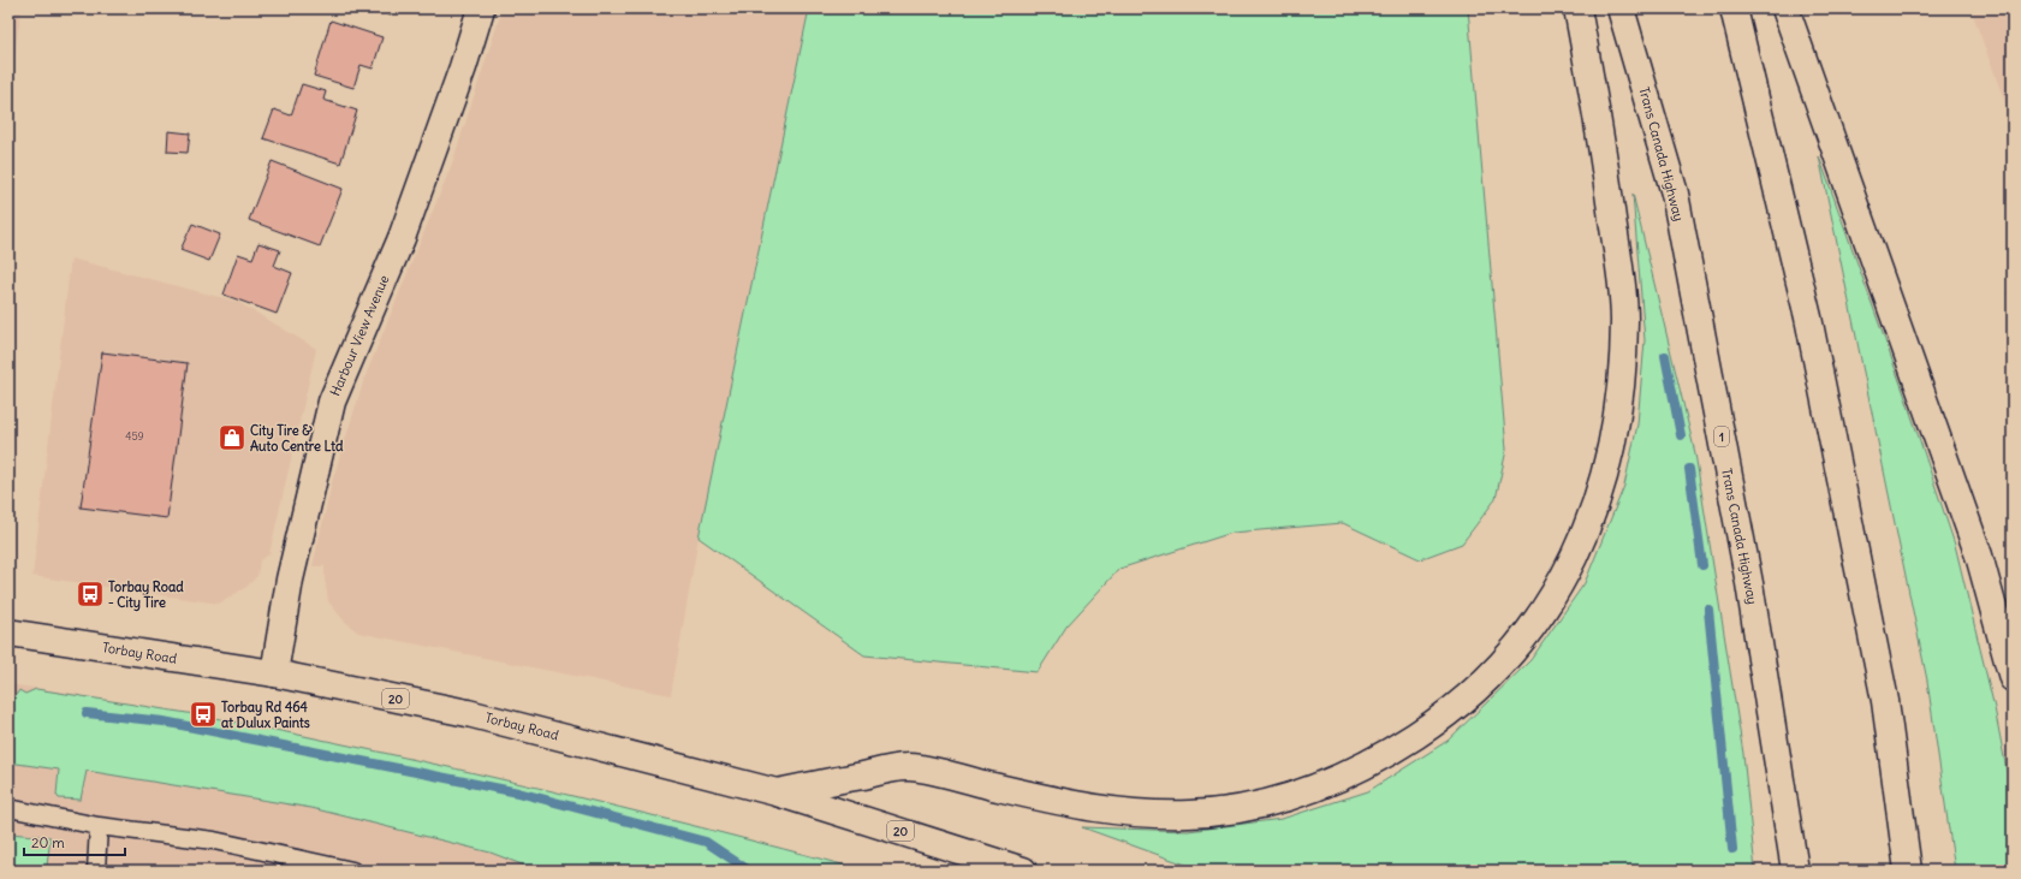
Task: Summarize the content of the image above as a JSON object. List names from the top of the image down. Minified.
{"streets":{"main road":["Trans Canada Highway","Harbour View Avenue","1","Torbay Road","20"]},"crossings":[["Harbour View Avenue","Torbay Road"]],"places":{"shop":["City Tire & Auto Centre Ltd"],"bus stop":["Torbay Road - City Tire","Torbay Rd 464 at Dulux Paints"]},"house_numbers":["459"],"scale_bar":"20 m"}
